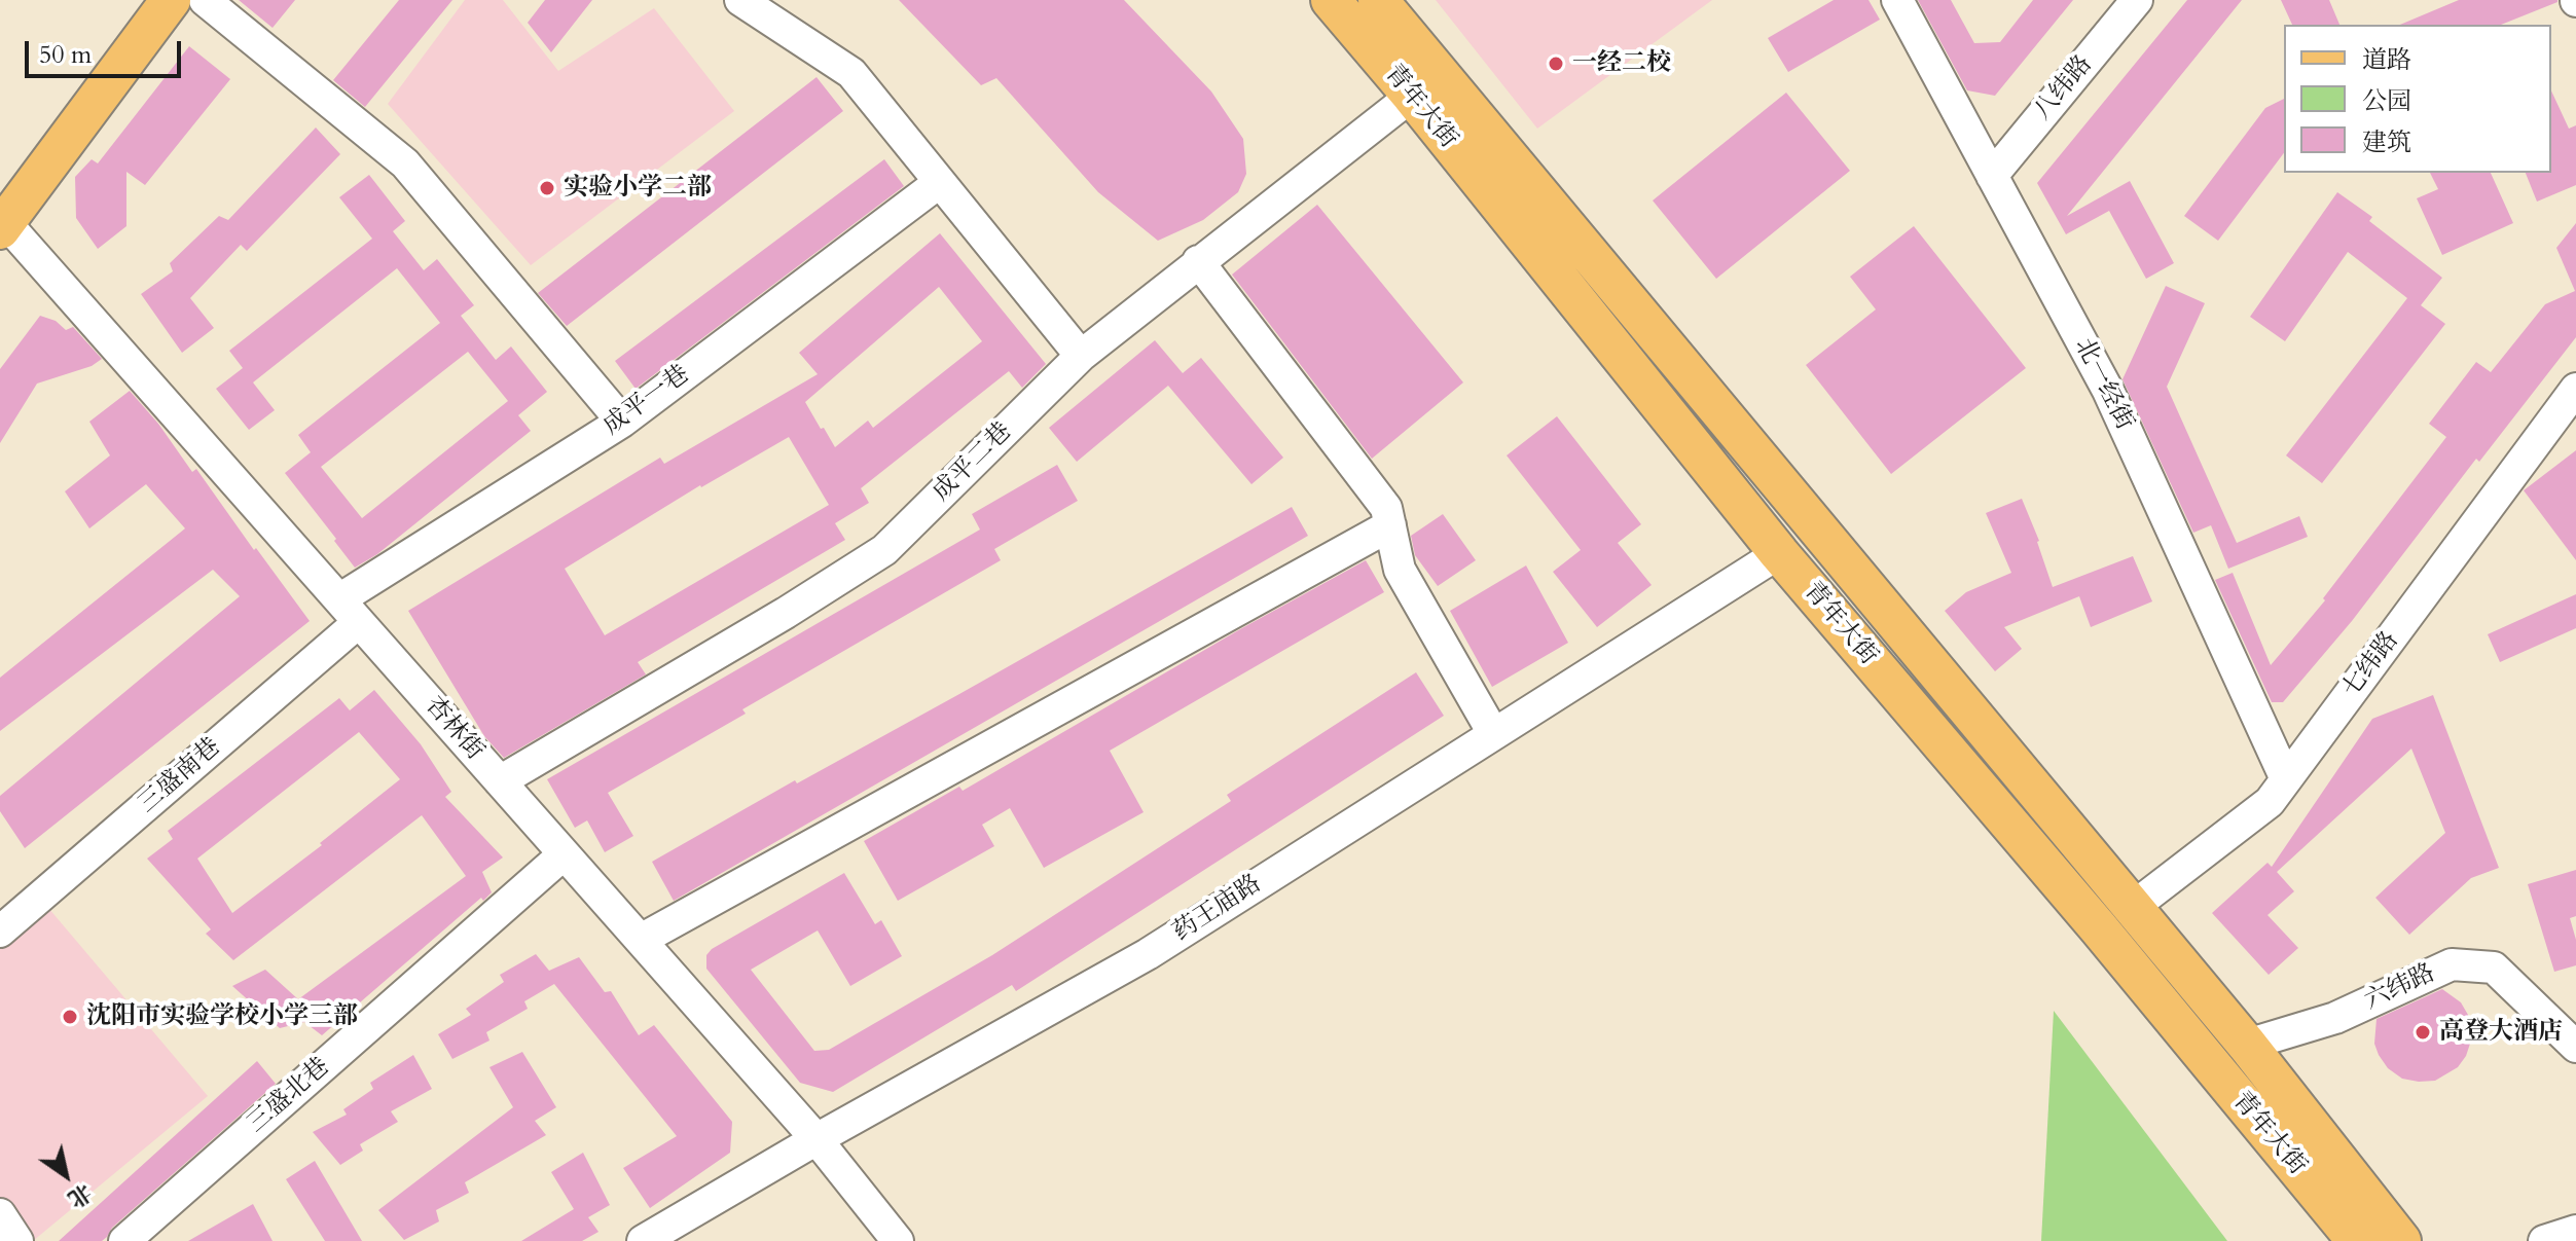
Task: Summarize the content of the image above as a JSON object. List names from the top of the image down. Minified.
{"streets":{"main road":["青年大街"],"street":["八纬路","北一经街","成平一巷","成平二巷","七纬路","杏林街","三盛南巷","药王庙路","六纬路","三盛北巷"]},"crossings":[["八纬路","北一经街"],["青年大街","成平二巷"],["青年大街","七纬路"],["青年大街","药王庙路"],["青年大街","六纬路"],["北一经街","七纬路"],["成平一巷","杏林街"],["成平一巷","三盛南巷"],["成平二巷","杏林街"],["杏林街","三盛南巷"],["杏林街","药王庙路"],["杏林街","三盛北巷"]],"places":["一经二校","实验小学二部","沈阳市实验学校小学三部","高登大酒店"],"legend":["道路","公园","建筑"],"scale_bar":"50 m","north":"bottom right"}
